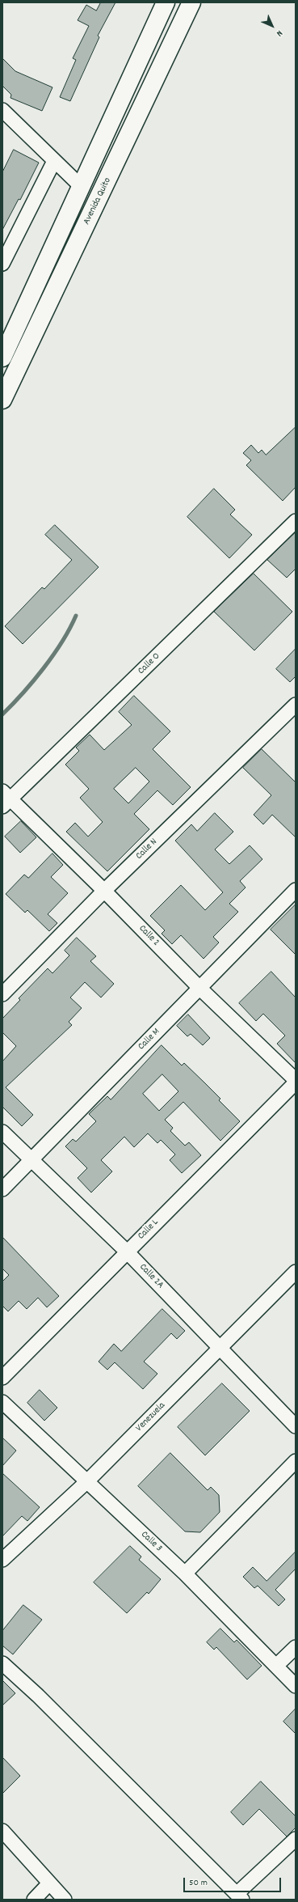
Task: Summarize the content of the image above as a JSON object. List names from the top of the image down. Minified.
{"streets":{"highway":["Avenida Quito"],"street":["Calle O","Calle N","Calle 2","Calle M","Calle L","Calle 2A","Venezuela","Calle 3"]},"crossings":[["Calle O","Calle 2"],["Calle N","Calle 2"],["Calle 2","Calle M"],["Calle M","Calle 2A"],["Calle L","Calle 2A"],["Calle 2A","Venezuela"],["Venezuela","Calle 3"]],"scale_bar":"50 m","north":"bottom right"}
